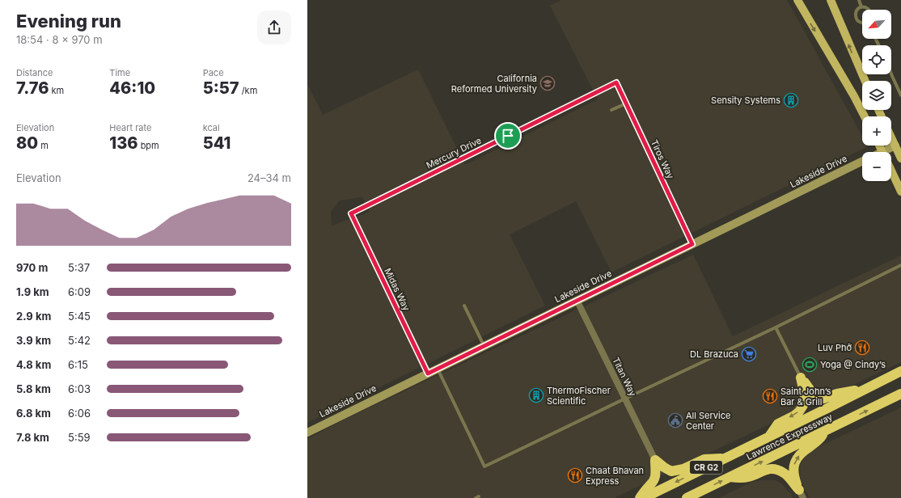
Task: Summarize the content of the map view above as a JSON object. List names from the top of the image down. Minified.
{"streets":{"highway":["Lawrence Expressway","CR G2"],"street":["Mercury Drive","Tiros Way","Lakeside Drive","Midas Way","Titan Way"]},"crossings":[["Mercury Drive","Tiros Way"],["Mercury Drive","Midas Way"],["Tiros Way","Lakeside Drive"],["Lakeside Drive","Midas Way"],["Lakeside Drive","Titan Way"]],"places":{"school or university":["California Reformed University"],"building":["Sensity Systems","ThermoFischer Scientific"],"restaurant":["Luv Phở","Saint John’s Bar & Grill","Chaat Bhavan Express"],"supermarket":["DL Brazuca"],"sports":["Yoga @ Cindy’s"],"public building":["All Service Center"]},"north":"bottom left","page":{"heading":["Evening run","18:54 · 8 × 970 m"],"map_buttons":["+","−"],"stats":[["Distance","7.76 km"],["Time","46:10"],["Pace","5:57 /km"],["Elevation","80 m"],["Heart rate","136 bpm"],["kcal","541"]],"chart":["Elevation","24–34 m"],"list":[{"name":"970 m","note":"5:37"},{"name":"1.9 km","note":"6:09"},{"name":"2.9 km","note":"5:45"},{"name":"3.9 km","note":"5:42"},{"name":"4.8 km","note":"6:15"},{"name":"5.8 km","note":"6:03"},{"name":"6.8 km","note":"6:06"},{"name":"7.8 km","note":"5:59"}]}}
